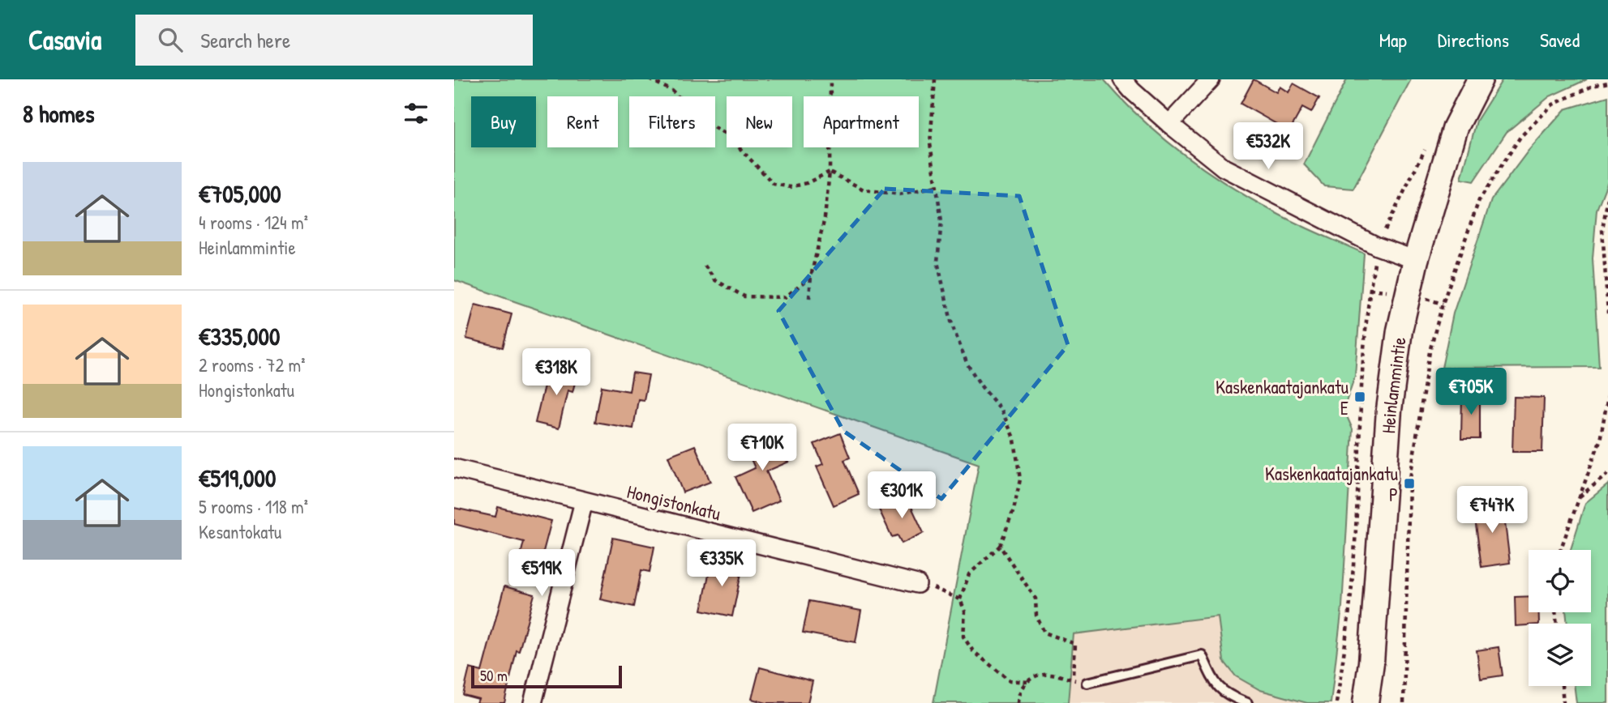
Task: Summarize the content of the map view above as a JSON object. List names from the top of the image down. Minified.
{"streets":{"street":["Heinlammintie","Hongistonkatu"]},"places":{"transit":["Kaskenkaatajankatu E","Kaskenkaatajankatu P"]},"scale_bar":"50 m","page":{"header":"Casavia","search":"Search here","nav":["Map","Directions","Saved"],"heading":"8 homes","chip":["Buy","Rent","Filters","New","Apartment"],"price":["€532K","€318K","€705K","€710K","€301K","€747K","€335K","€519K"],"list":[{"name":"€705,000","note":"4 rooms · 124 m² · Heinlammintie"},{"name":"€335,000","note":"2 rooms · 72 m² · Hongistonkatu"},{"name":"€519,000","note":"5 rooms · 118 m² · Kesantokatu"}],"scale":"50 m"}}
